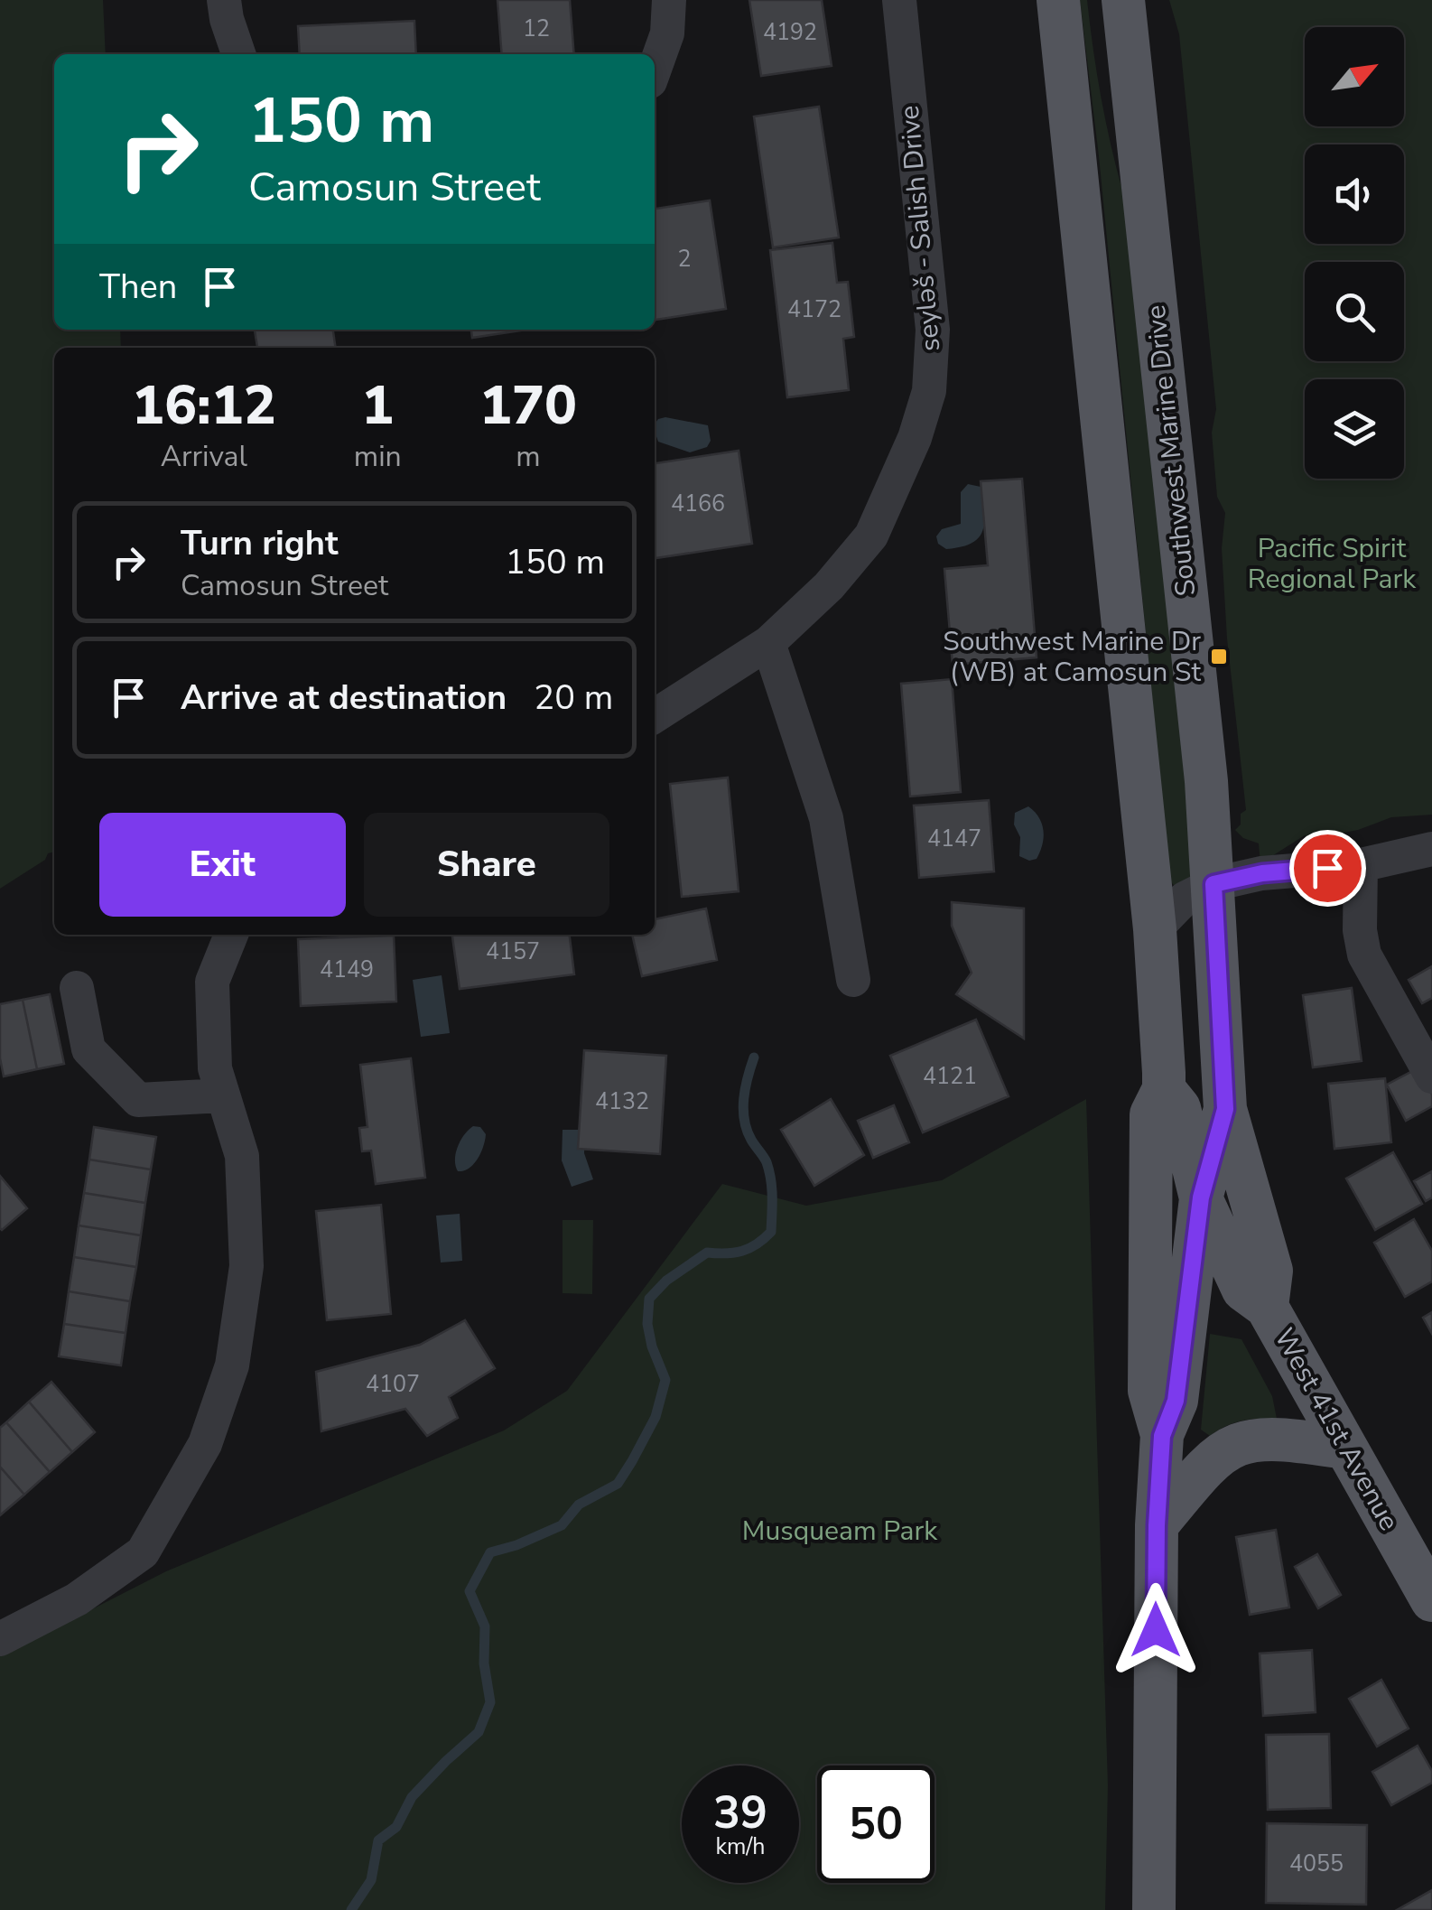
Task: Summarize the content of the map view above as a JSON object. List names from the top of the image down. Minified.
{"streets":{"main road":["Southwest Marine Drive","West 41st Avenue"],"street":["seyləš - Salish Drive"]},"crossings":[["Southwest Marine Drive","West 41st Avenue"]],"parks":["Pacific Spirit Regional Park","Musqueam Park"],"places":{"transit":["Southwest Marine Dr (WB) at Camosun St"]},"house_numbers":["12","4192","2","4172","4166","4147","4157","4149","4121","4132","4107","4055"],"north":"top right","page":{"turn":["150 m","Camosun Street"],"then":"Then","eta":["16:12","Arrival","1","min","170","m"],"list":[{"name":"Turn right","note":"Camosun Street","value":"150 m"},{"name":"Arrive at destination","value":"20 m"}],"buttons":["Exit","Share"],"speed":"39 km/h","limit":"50"}}
